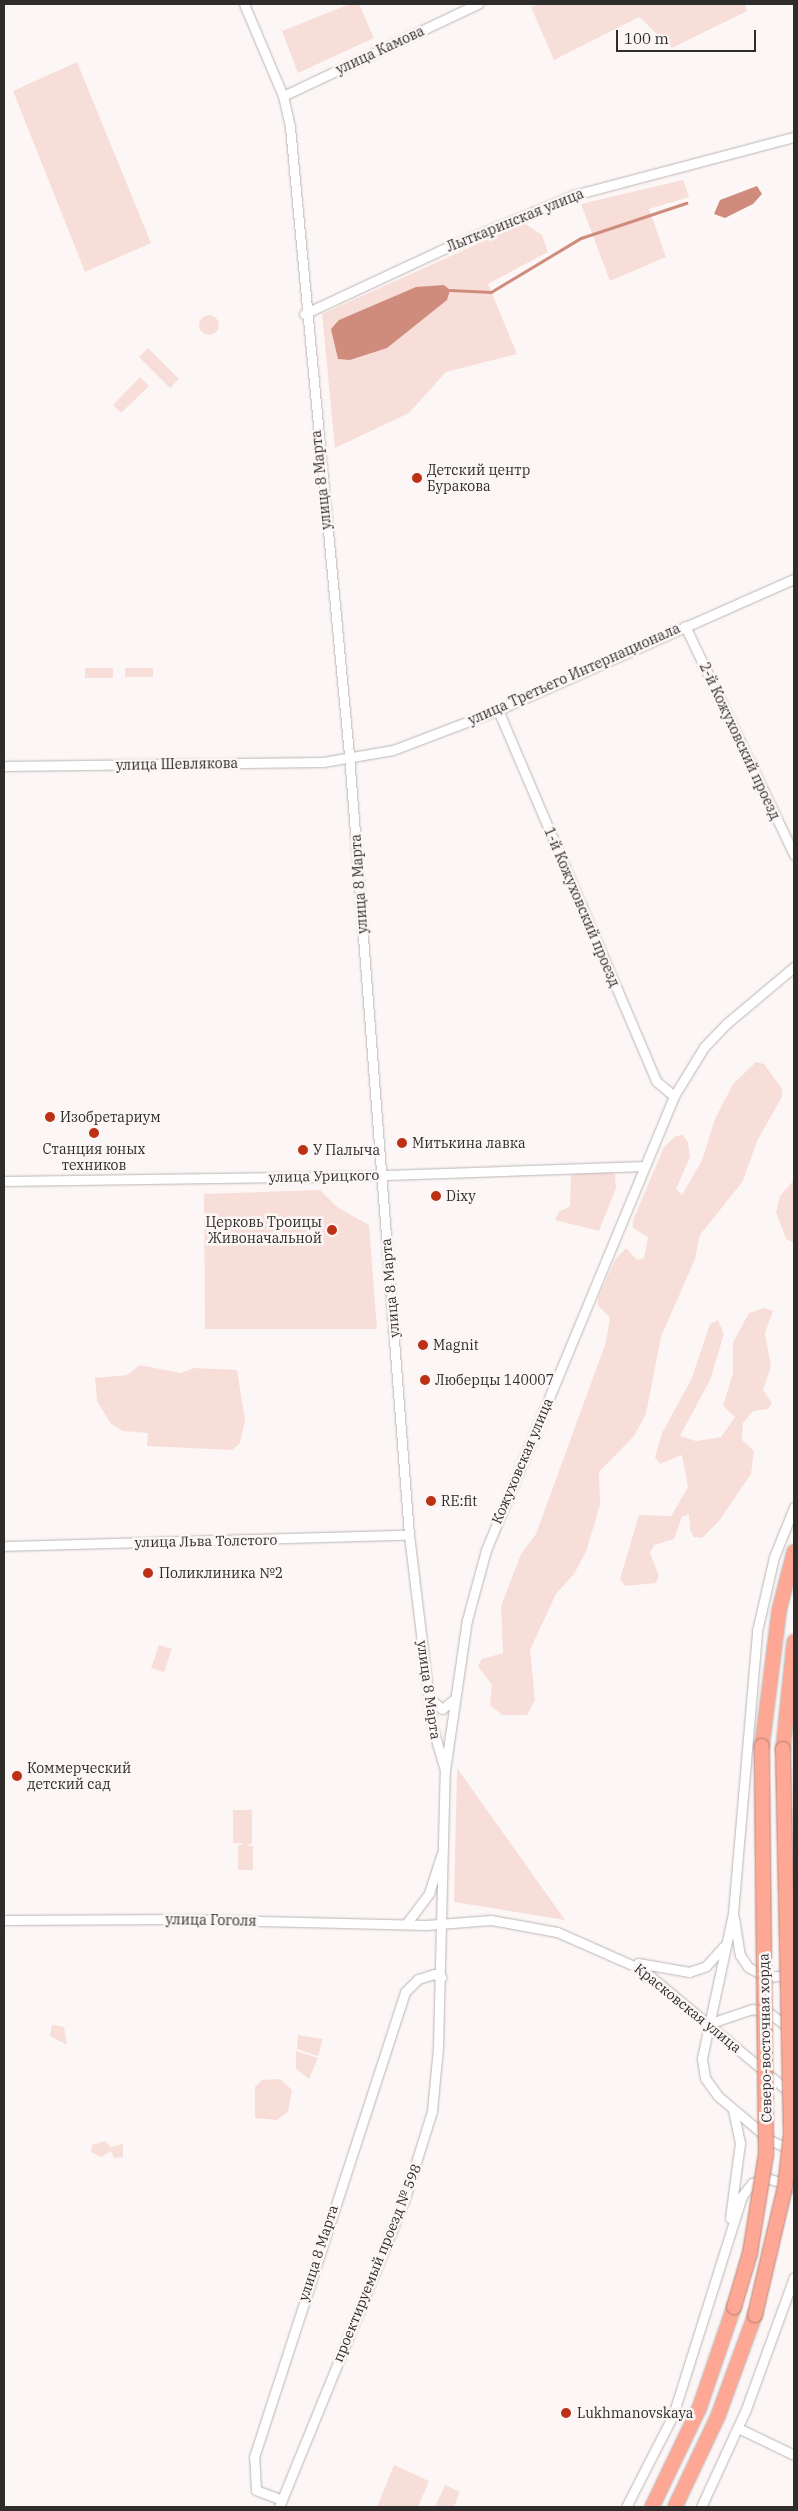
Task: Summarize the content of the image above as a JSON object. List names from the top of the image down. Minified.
{"streets":{"highway":["Северо-восточная хорда"],"street":["улица Камова","Лыткаринская улица","улица 8 Марта","улица Третьего Интернационала","2-й Кожуховский проезд","улица Шевлякова","1-й Кожуховский проезд","улица Урицкого","Кожуховская улица","улица Льва Толстого","улица Гоголя","Красковская улица","проектируемый проезд № 598"]},"crossings":[["улица Камова","улица 8 Марта"],["Лыткаринская улица","улица 8 Марта"],["улица 8 Марта","улица Третьего Интернационала"],["улица 8 Марта","улица Шевлякова"],["улица 8 Марта","улица Урицкого"],["улица 8 Марта","Кожуховская улица"],["улица 8 Марта","улица Льва Толстого"],["улица 8 Марта","проектируемый проезд № 598"],["улица Третьего Интернационала","2-й Кожуховский проезд"],["улица Третьего Интернационала","улица Шевлякова"],["улица Третьего Интернационала","1-й Кожуховский проезд"],["1-й Кожуховский проезд","Кожуховская улица"],["улица Урицкого","Кожуховская улица"],["Кожуховская улица","проектируемый проезд № 598"],["улица Гоголя","Красковская улица"],["Красковская улица","проектируемый проезд № 598"]],"places":["Детский центр Буракова","Изобретариум","Станция юных техников","Митькина лавка","У Палыча","Dixy","Церковь Троицы Живоначальной","Magnit","Люберцы 140007","RE:fit","Поликлиника №2","Коммерческий детский сад","Lukhmanovskaya"],"scale_bar":"100 m"}
